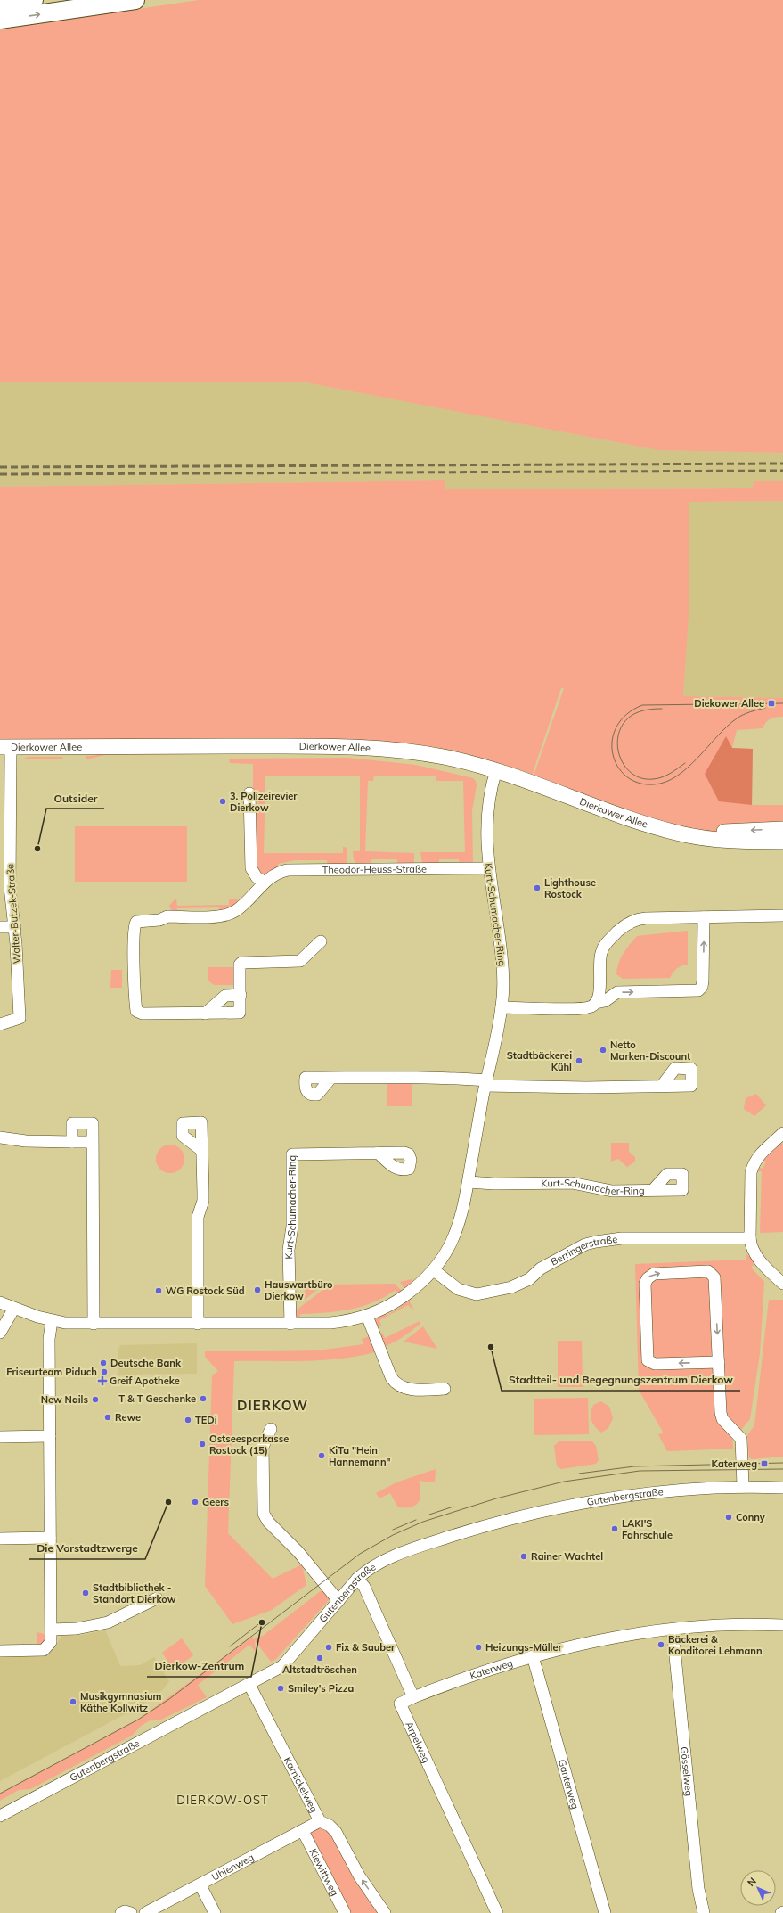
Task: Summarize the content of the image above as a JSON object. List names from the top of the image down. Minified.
{"streets":{"main road":["Dierkower Allee"],"street":["Theodor-Heuss-Straße","Walter-Butzek-Straße","Kurt-Schumacher-Ring","Berringerstraße","Gutenbergstraße","Katerweg","Arpelweg","Gösselweg","Karnickelweg","Ganterweg","Uhlenweg","Kiewittweg"]},"crossings":[["Dierkower Allee","Walter-Butzek-Straße"],["Dierkower Allee","Kurt-Schumacher-Ring"],["Theodor-Heuss-Straße","Kurt-Schumacher-Ring"],["Kurt-Schumacher-Ring","Berringerstraße"],["Gutenbergstraße","Karnickelweg"],["Katerweg","Arpelweg"],["Katerweg","Gösselweg"],["Katerweg","Ganterweg"],["Karnickelweg","Uhlenweg"],["Uhlenweg","Kiewittweg"]],"one_way":["Karnickelweg"],"districts":["DIERKOW","DIERKOW-OST"],"places":{"transit":["Diekower Allee","Katerweg"],"other":["3. Polizeirevier Dierkow","Outsider","Lighthouse Rostock","Netto Marken-Discount","Stadtbäckerei Kühl","Hauswartbüro Dierkow","WG Rostock Süd","Stadtteil- und Begegnungszentrum Dierkow","Deutsche Bank","Friseurteam Piduch","T & T Geschenke","New Nails","Rewe","TEDi","Ostseesparkasse Rostock (15)","KiTa \"Hein Hannemann\"","Die Vorstadtzwerge","Geers","Conny","LAKI'S Fahrschule","Rainer Wachtel","Stadtbibliothek - Standort Dierkow","Dierkow-Zentrum","Bäckerei & Konditorei Lehmann","Fix & Sauber","Heizungs-Müller","Altstadtröschen","Smiley's Pizza","Musikgymnasium Käthe Kollwitz"],"health":["Greif Apotheke"]},"north":"top left"}
